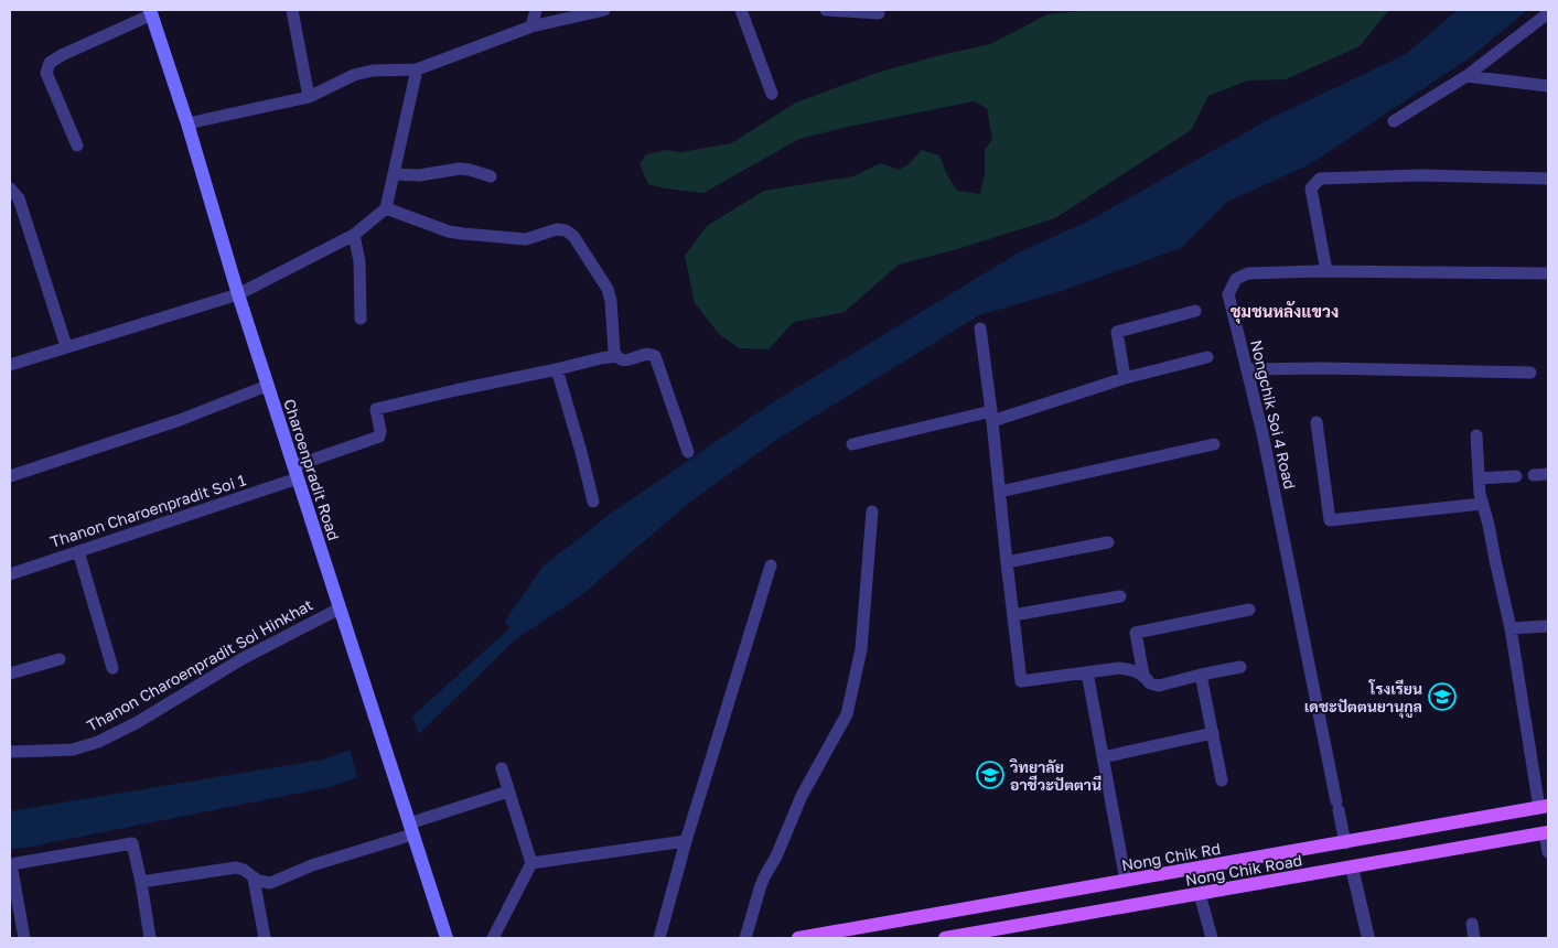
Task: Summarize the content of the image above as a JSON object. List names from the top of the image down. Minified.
{"streets":{"main road":["Charoenpradit Road","Nong Chik Rd","Nong Chik Road"],"street":["Nongchik Soi 4 Road","Thanon Charoenpradit Soi 1","Thanon Charoenpradit Soi Hinkhat"]},"crossings":[["Nongchik Soi 4 Road","Nong Chik Rd"],["Charoenpradit Road","Thanon Charoenpradit Soi 1"],["Charoenpradit Road","Thanon Charoenpradit Soi Hinkhat"]],"districts":["ชุมชนหลังแขวง"],"places":{"school or university":["โรงเรียน เดชะปัตตนยานุกูล","วิทยาลัย อาชีวะปัตตานี"]}}
